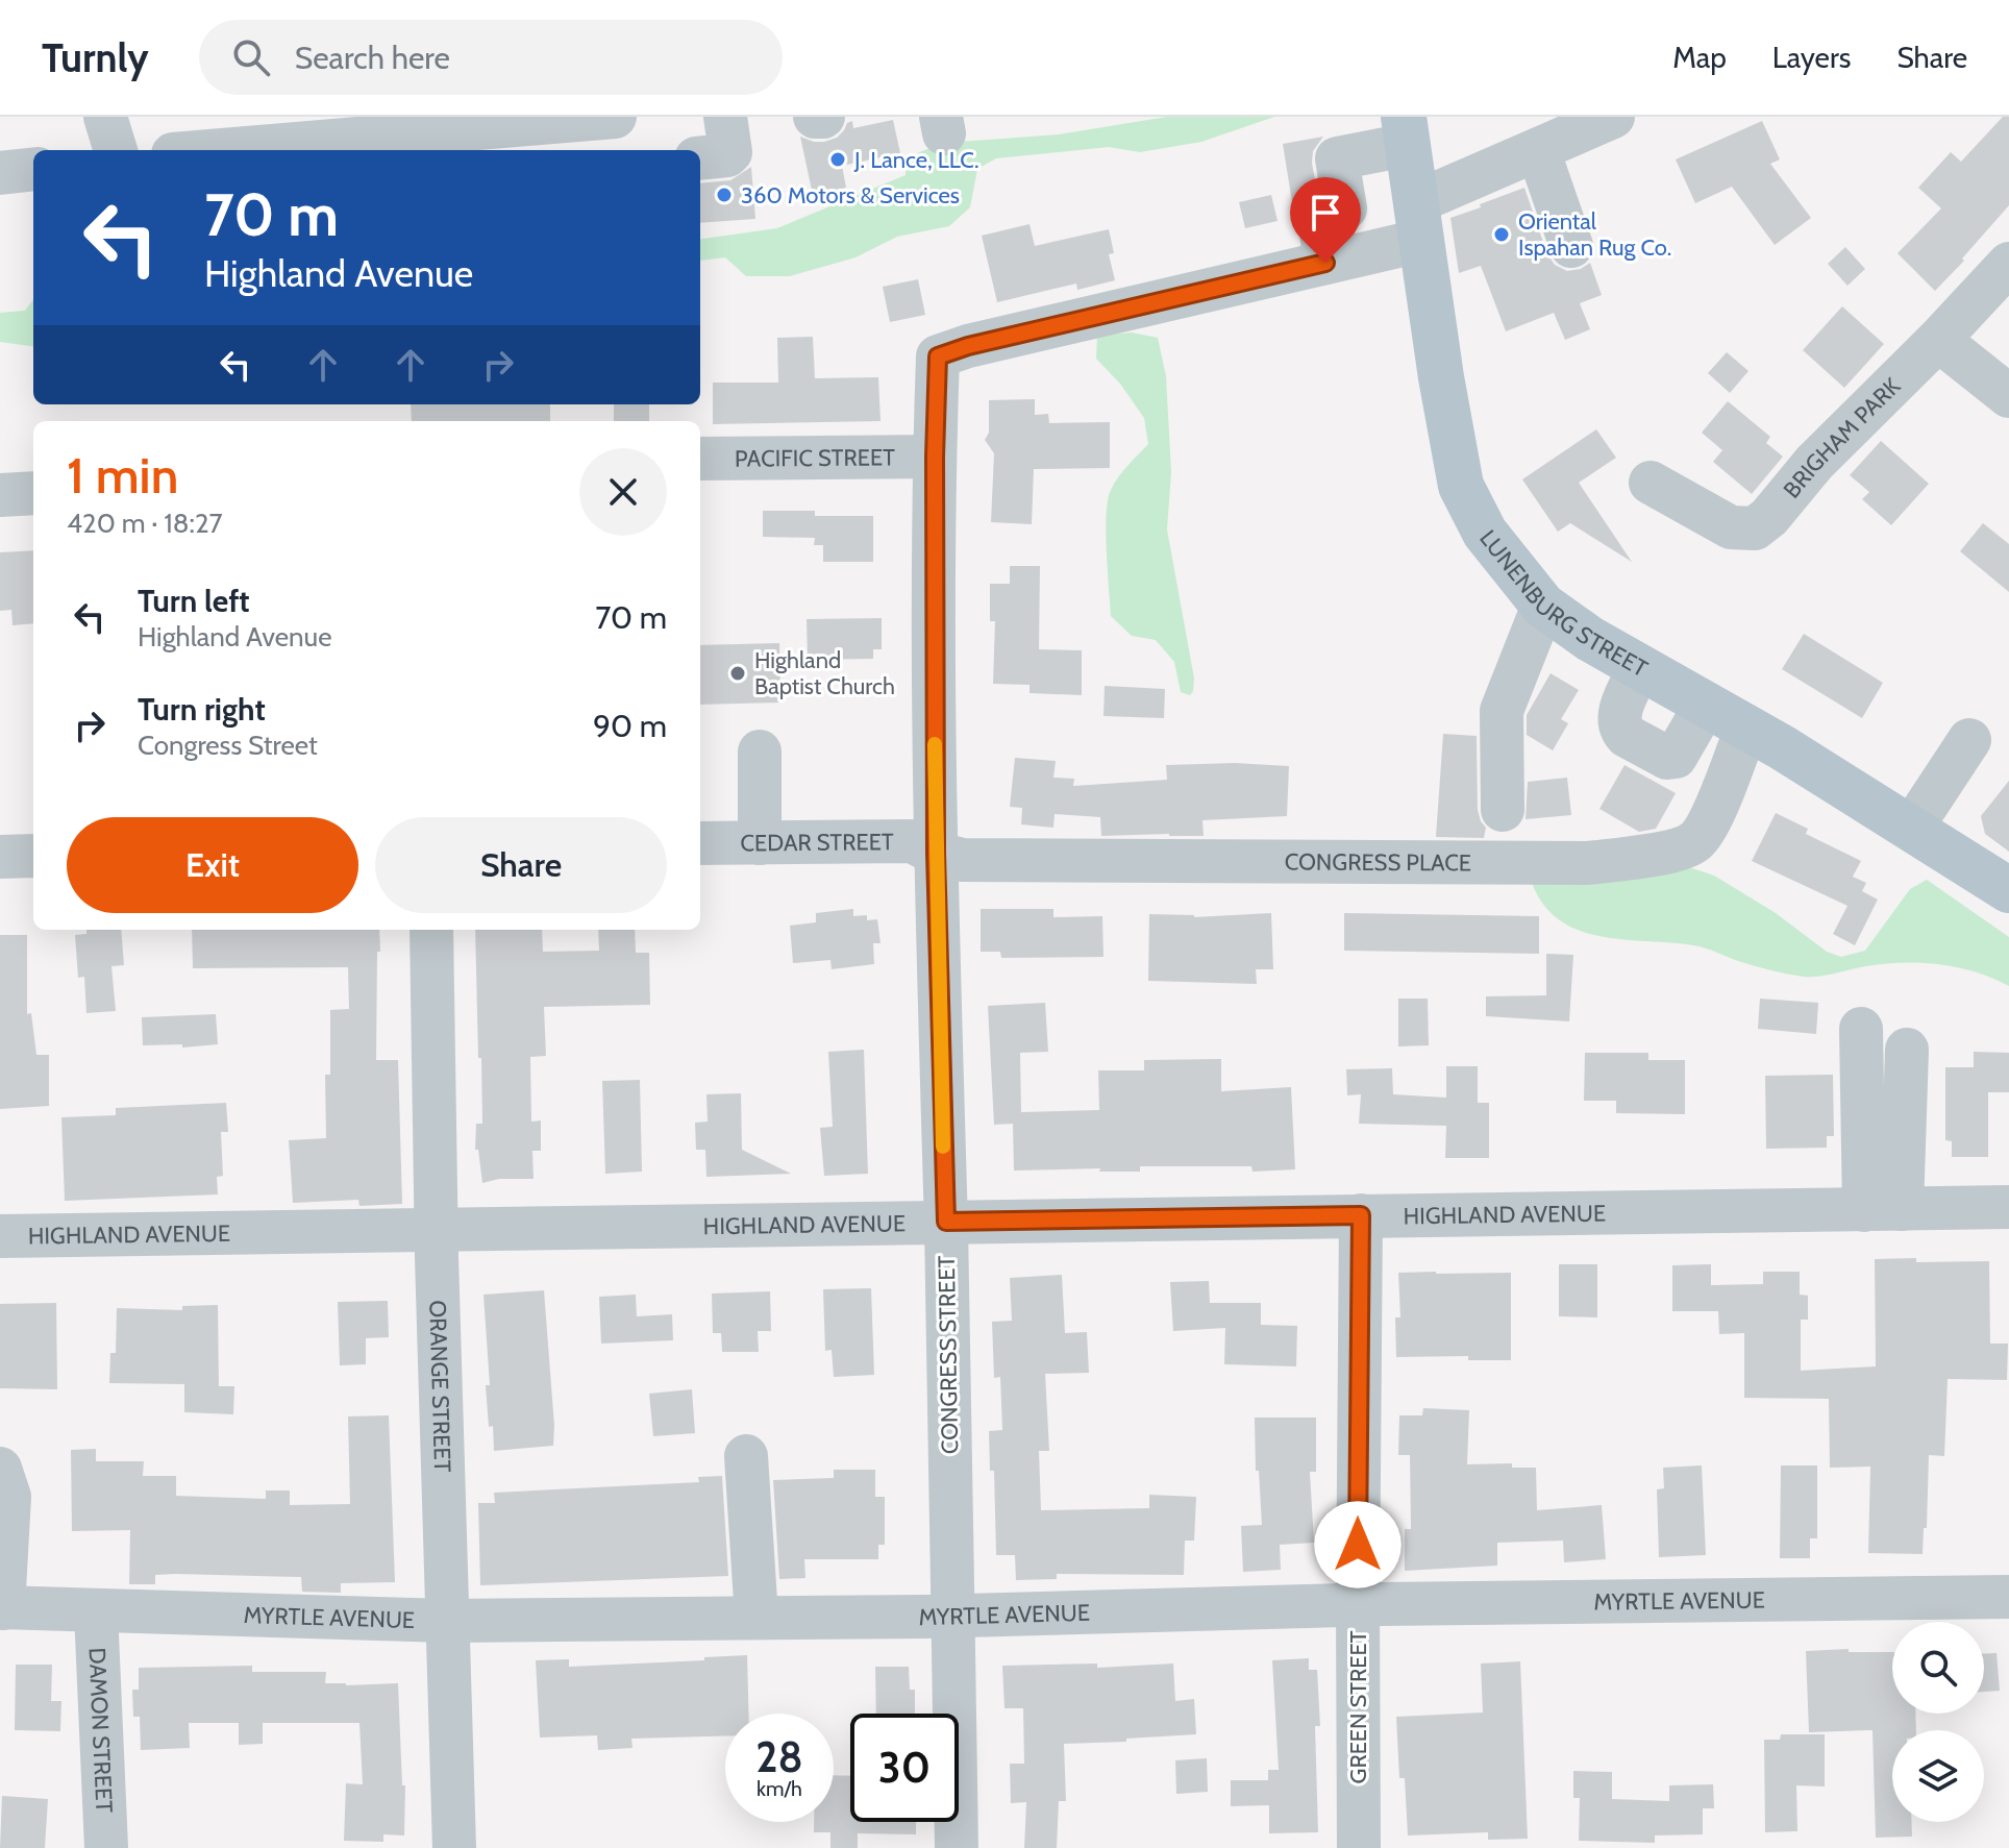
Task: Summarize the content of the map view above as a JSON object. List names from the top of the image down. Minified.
{"streets":{"main road":["LUNENBURG STREET"],"street":["BRIGHAM PARK","PACIFIC STREET","CEDAR STREET","CONGRESS PLACE","HIGHLAND AVENUE","CONGRESS STREET","ORANGE STREET","MYRTLE AVENUE","GREEN STREET","DAMON STREET"]},"crossings":[["PACIFIC STREET","CONGRESS STREET"],["LUNENBURG STREET","CONGRESS PLACE"],["LUNENBURG STREET","CONGRESS STREET"],["CEDAR STREET","CONGRESS PLACE"],["CEDAR STREET","CONGRESS STREET"],["CONGRESS PLACE","CONGRESS STREET"],["HIGHLAND AVENUE","CONGRESS STREET"],["HIGHLAND AVENUE","ORANGE STREET"],["HIGHLAND AVENUE","GREEN STREET"],["CONGRESS STREET","MYRTLE AVENUE"],["ORANGE STREET","MYRTLE AVENUE"],["MYRTLE AVENUE","GREEN STREET"],["MYRTLE AVENUE","DAMON STREET"]],"places":["J. Lance, LLC.","360 Motors & Services","Oriental Ispahan Rug Co.","Highland Baptist Church"],"page":{"header":"Turnly","search":"Search here","nav":["Map","Layers","Share"],"turn":["70 m","Highland Avenue"],"heading":["1 min","420 m · 18:27"],"list":[{"name":"Turn left","note":"Highland Avenue","value":"70 m"},{"name":"Turn right","note":"Congress Street","value":"90 m"}],"buttons":["Exit","Share"],"speed":"28 km/h","limit":"30"}}
